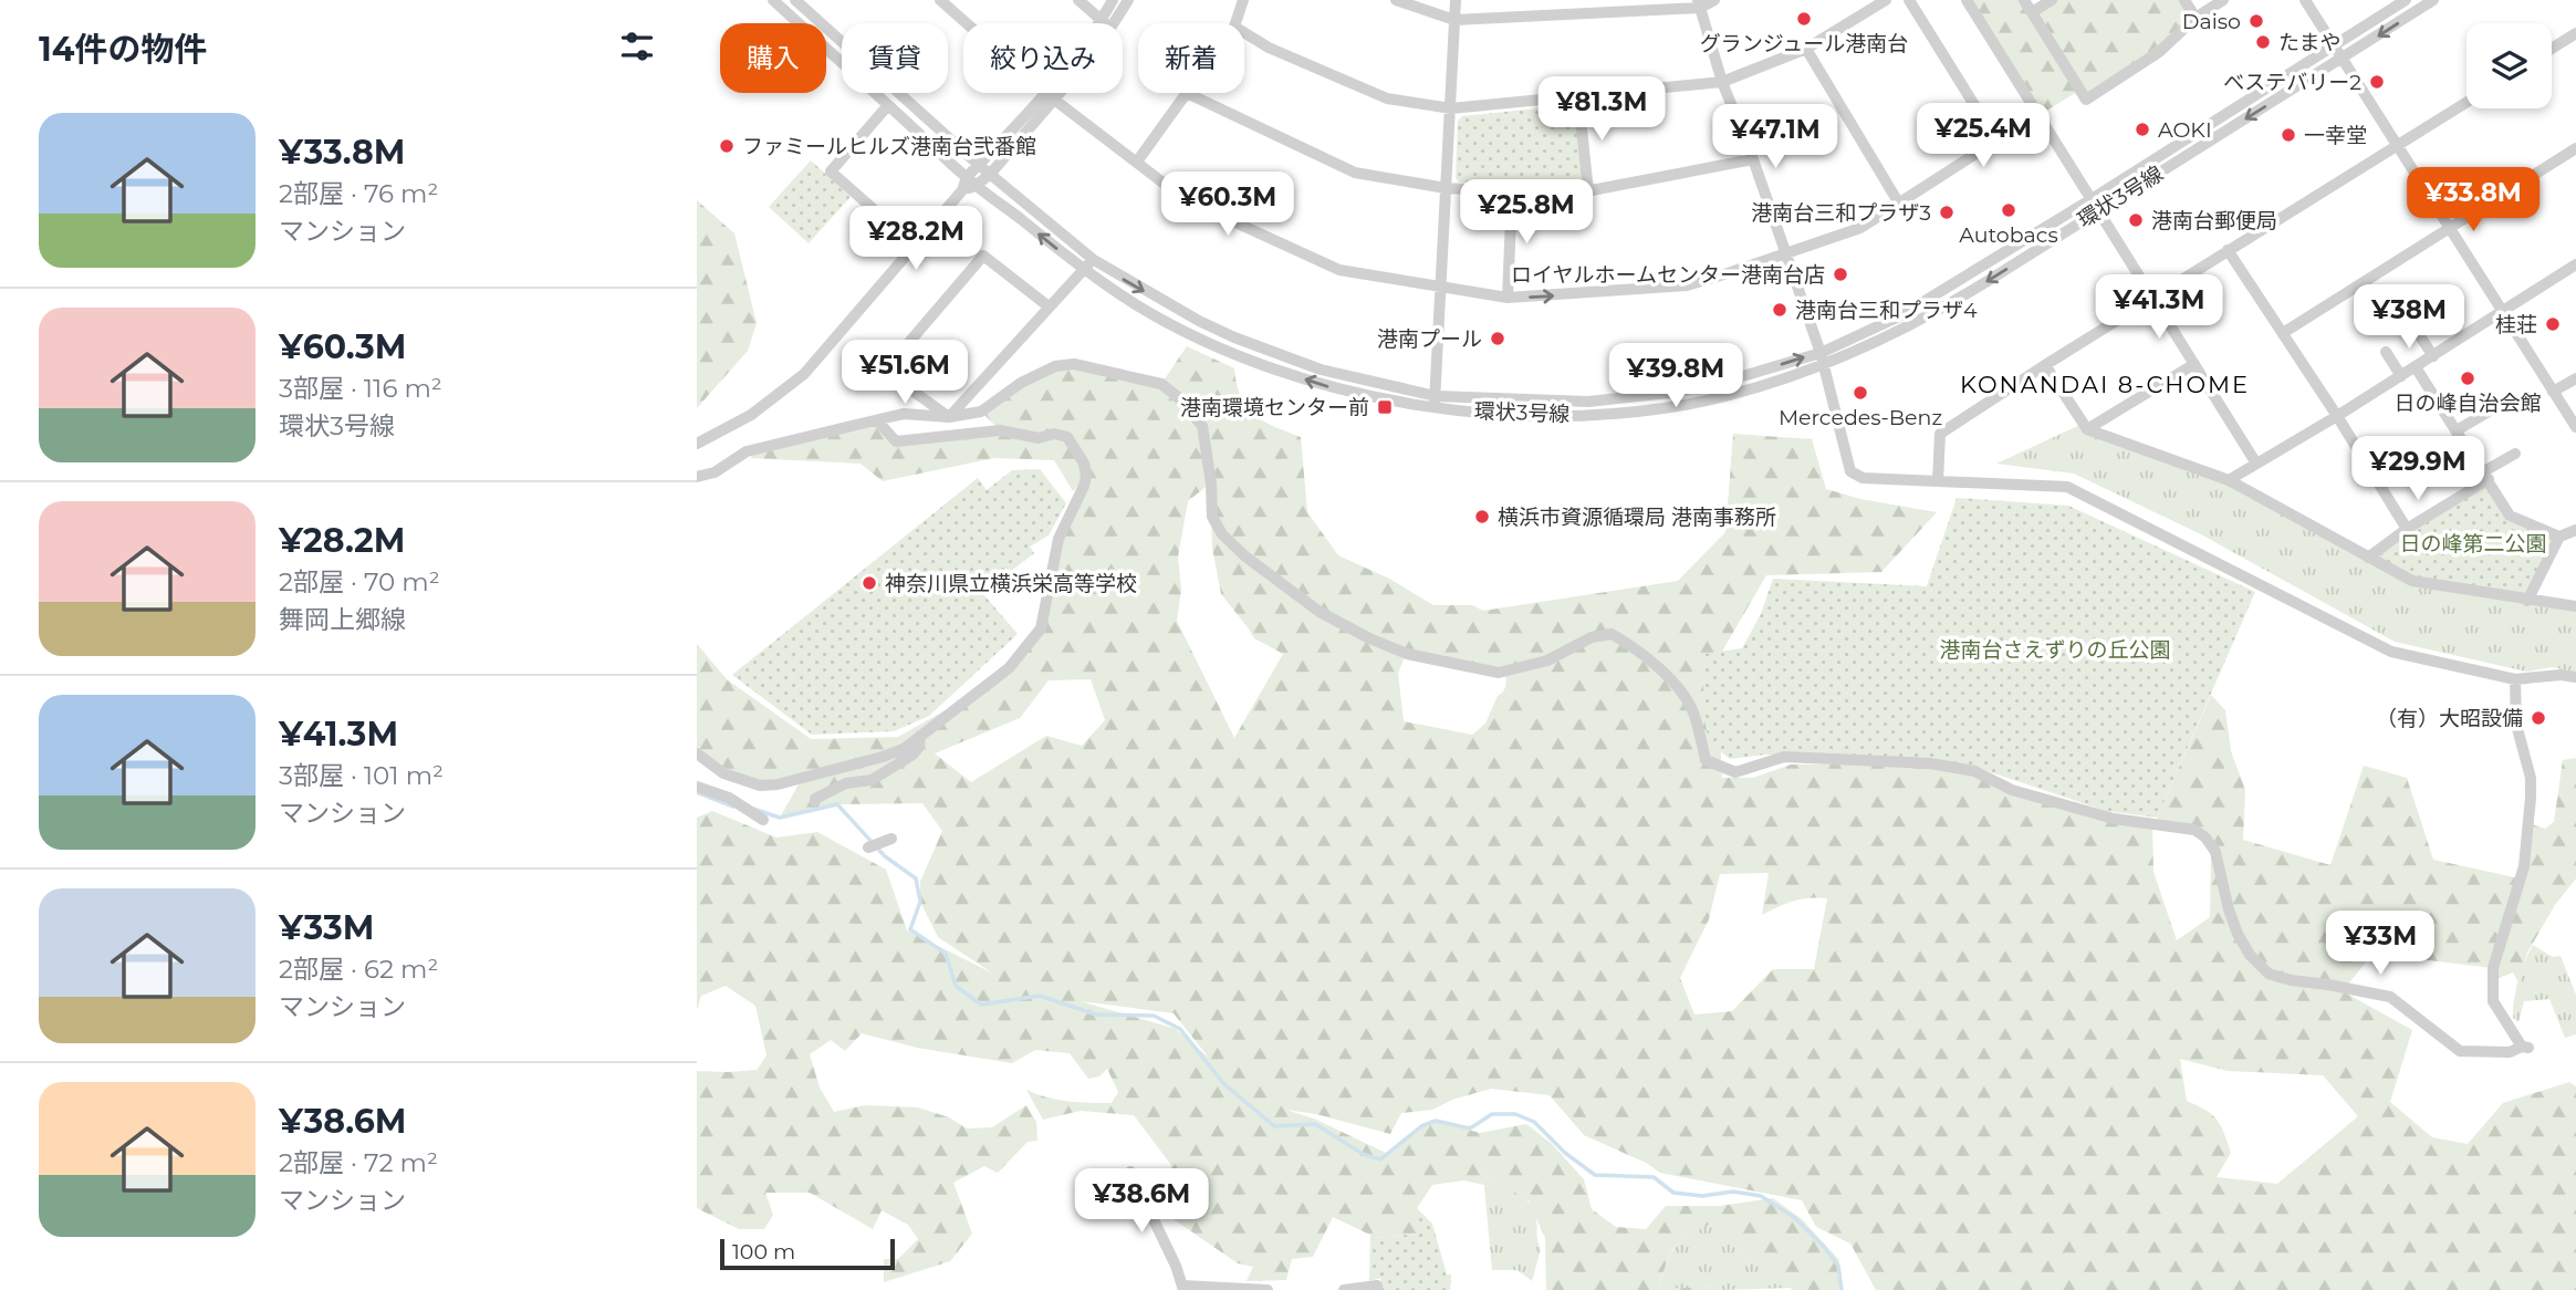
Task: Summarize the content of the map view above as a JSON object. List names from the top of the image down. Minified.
{"streets":{"street":["環状3号線"]},"districts":["KONANDAI 8-CHOME"],"parks":["日の峰第二公園","港南台さえずりの丘公園"],"places":{"other":["グランジュール港南台","Daiso","たまや","べステバリー2","AOKI","一幸堂","ファミールヒルズ港南台弐番館","Autobacs","港南台三和プラザ3","港南台郵便局","ロイヤルホームセンター港南台店","港南台三和プラザ4","桂荘","港南プール","日の峰自治会館","Mercedes-Benz","横浜市資源循環局 港南事務所","神奈川県立横浜栄高等学校","（有）大昭設備"],"transit":["港南環境センター前"]},"scale_bar":"100 m","page":{"heading":"14件の物件","chip":["購入","賃貸","絞り込み","新着"],"price":["¥81.3M","¥25.4M","¥47.1M","¥33.8M","¥60.3M","¥25.8M","¥28.2M","¥41.3M","¥38M","¥51.6M","¥39.8M","¥29.9M","¥33M","¥38.6M"],"list":[{"name":"¥33.8M","note":"2部屋 · 76 m² · マンション"},{"name":"¥60.3M","note":"3部屋 · 116 m² · 環状3号線"},{"name":"¥28.2M","note":"2部屋 · 70 m² · 舞岡上郷線"},{"name":"¥41.3M","note":"3部屋 · 101 m² · マンション"},{"name":"¥33M","note":"2部屋 · 62 m² · マンション"},{"name":"¥38.6M","note":"2部屋 · 72 m² · マンション"}],"scale":"100 m"}}
